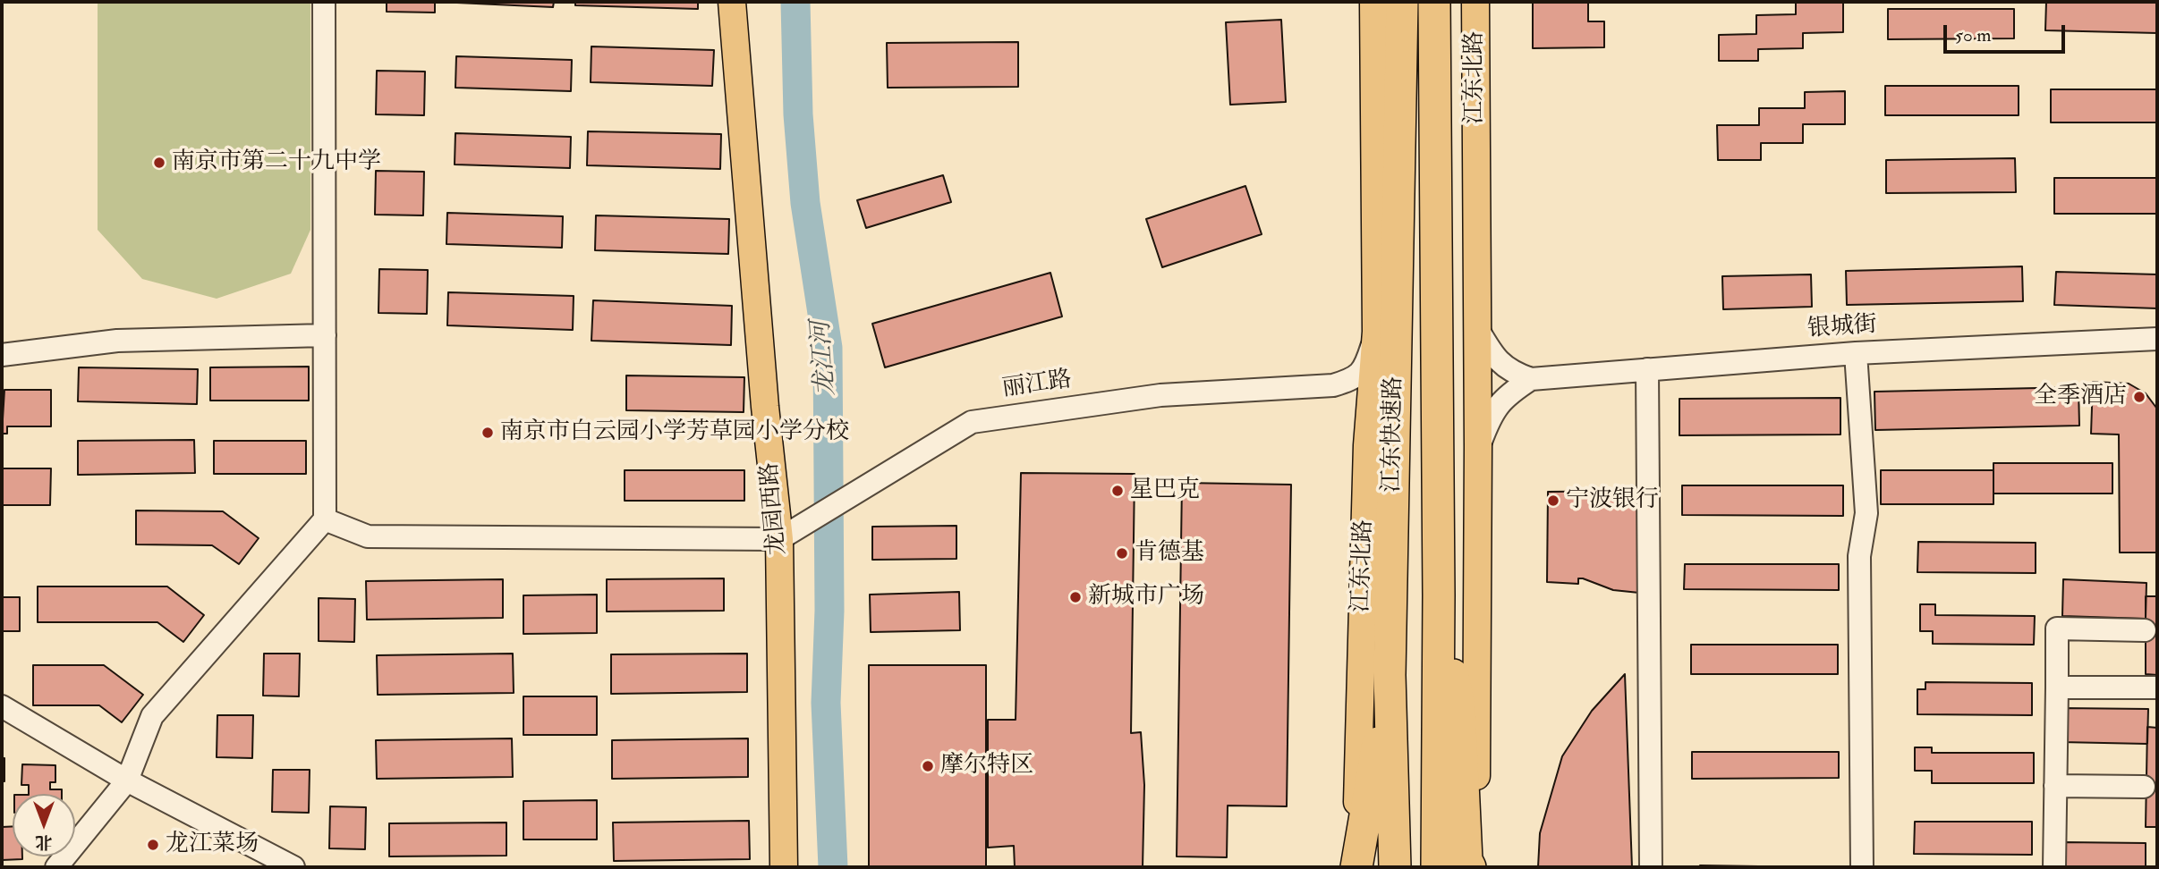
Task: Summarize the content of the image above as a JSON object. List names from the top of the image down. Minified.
{"streets":{"highway":["江东快速路"],"main road":["江东北路","龙园西路"],"street":["银城街","丽江路"]},"crossings":[["江东北路","银城街"],["江东北路","丽江路"],["丽江路","龙园西路"]],"water":["龙江河"],"places":["南京市第二十九中学","全季酒店","南京市白云园小学芳草园小学分校","星巴克","宁波银行","肯德基","新城市广场","摩尔特区","龙江菜场"],"scale_bar":"50 m","north":"bottom"}
